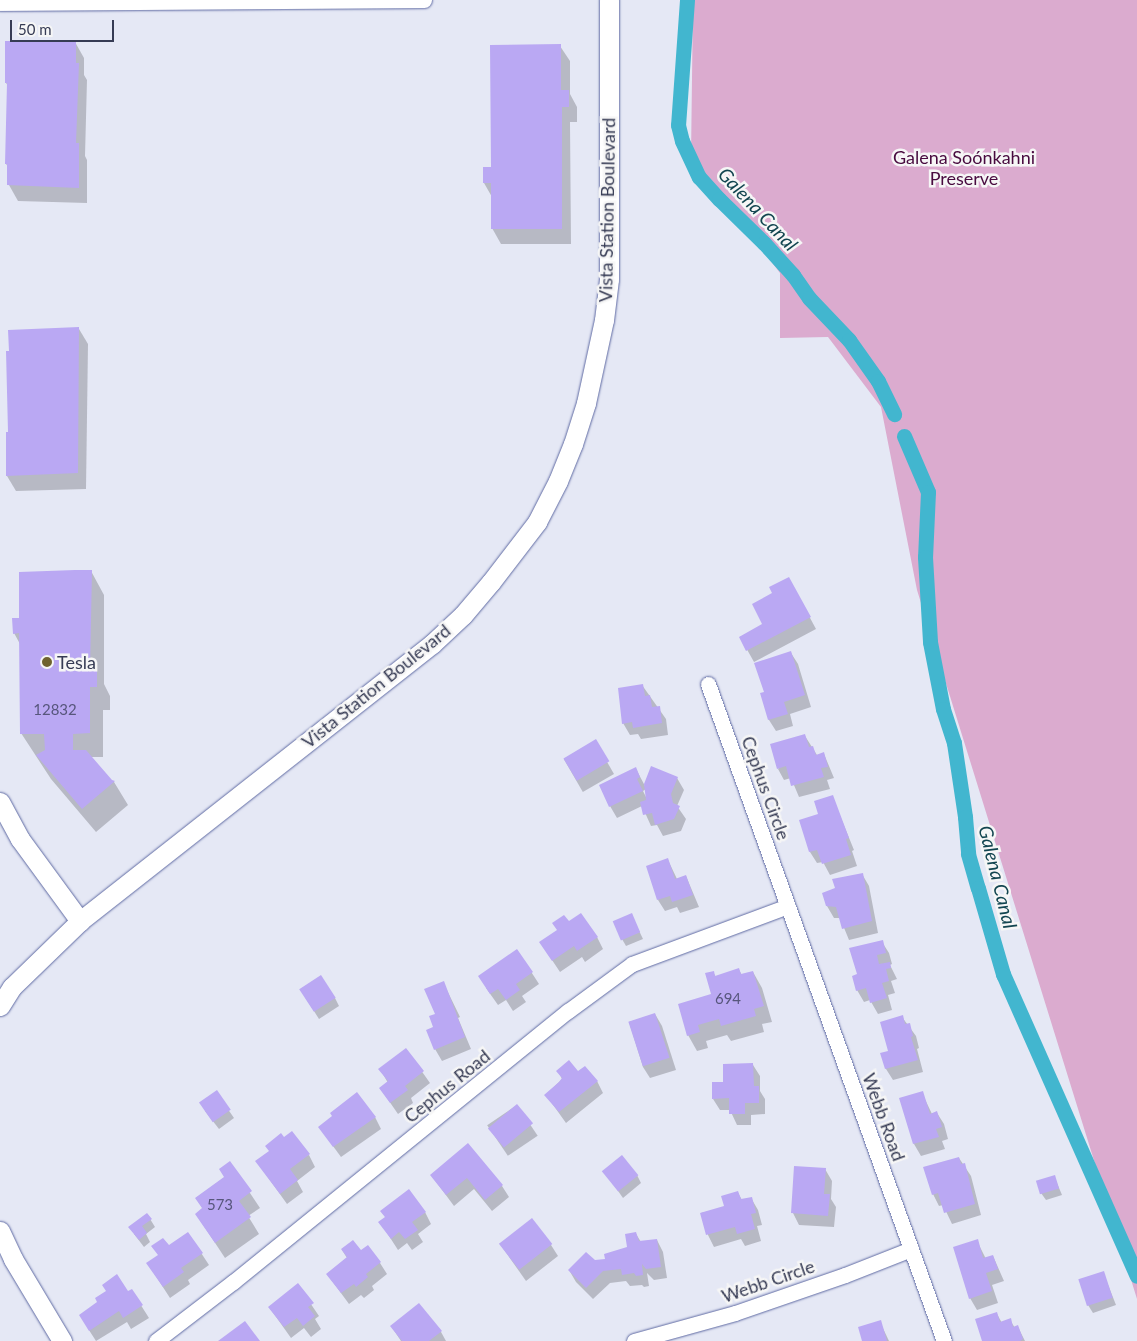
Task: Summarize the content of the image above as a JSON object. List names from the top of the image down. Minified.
{"streets":{"street":["Vista Station Boulevard","Cephus Circle","Cephus Road","Webb Road","Webb Circle"]},"crossings":[["Cephus Circle","Cephus Road"],["Cephus Circle","Webb Road"],["Cephus Road","Webb Road"],["Webb Road","Webb Circle"]],"water":["Galena Canal"],"parks":["Galena Soónkahni Preserve"],"places":["Tesla"],"house_numbers":["12832","694","573"],"scale_bar":"50 m"}
